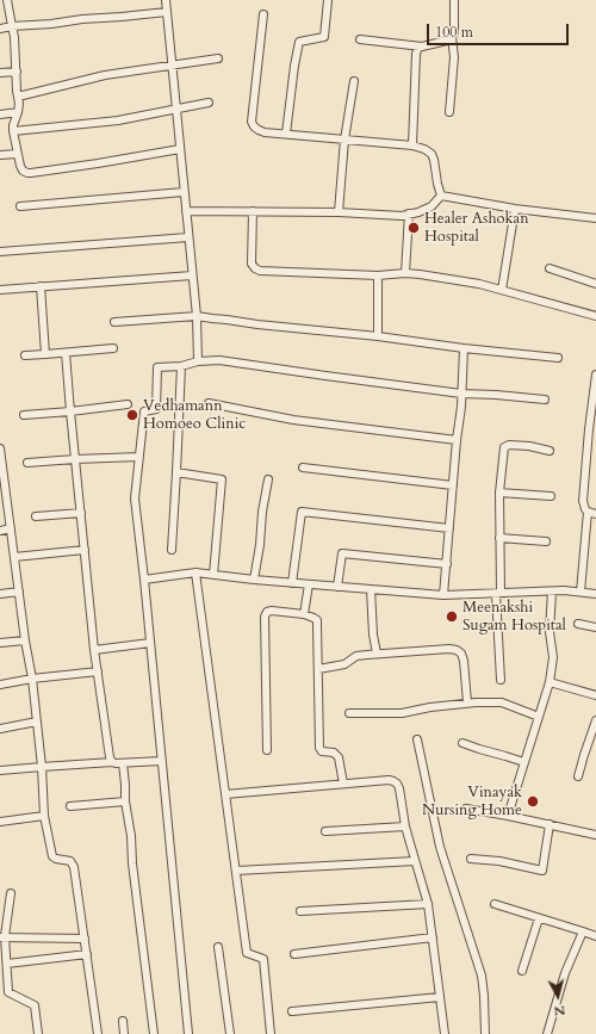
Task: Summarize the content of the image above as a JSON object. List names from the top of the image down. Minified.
{"places":["Healer Ashokan Hospital","Vedhamann Homoeo Clinic","Meenakshi Sugam Hospital","Vinayak Nursing Home"],"scale_bar":"100 m","north":"bottom"}
